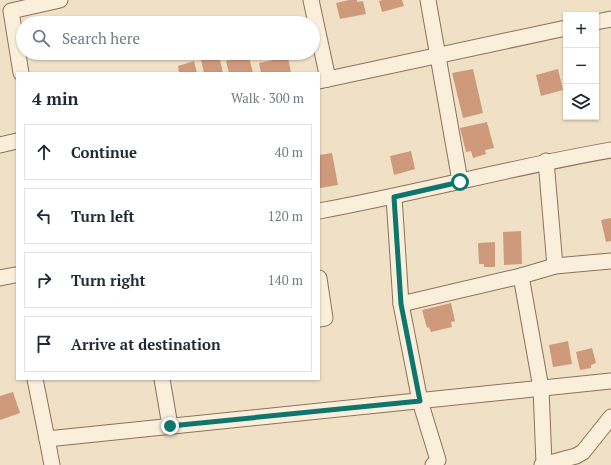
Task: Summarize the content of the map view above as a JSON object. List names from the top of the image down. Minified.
{"page":{"map_buttons":["+","−"],"search":"Search here","heading":["4 min","Walk · 300 m"],"list":[["Continue","40 m"],["Turn left","120 m"],["Turn right","140 m"],"Arrive at destination"]}}
